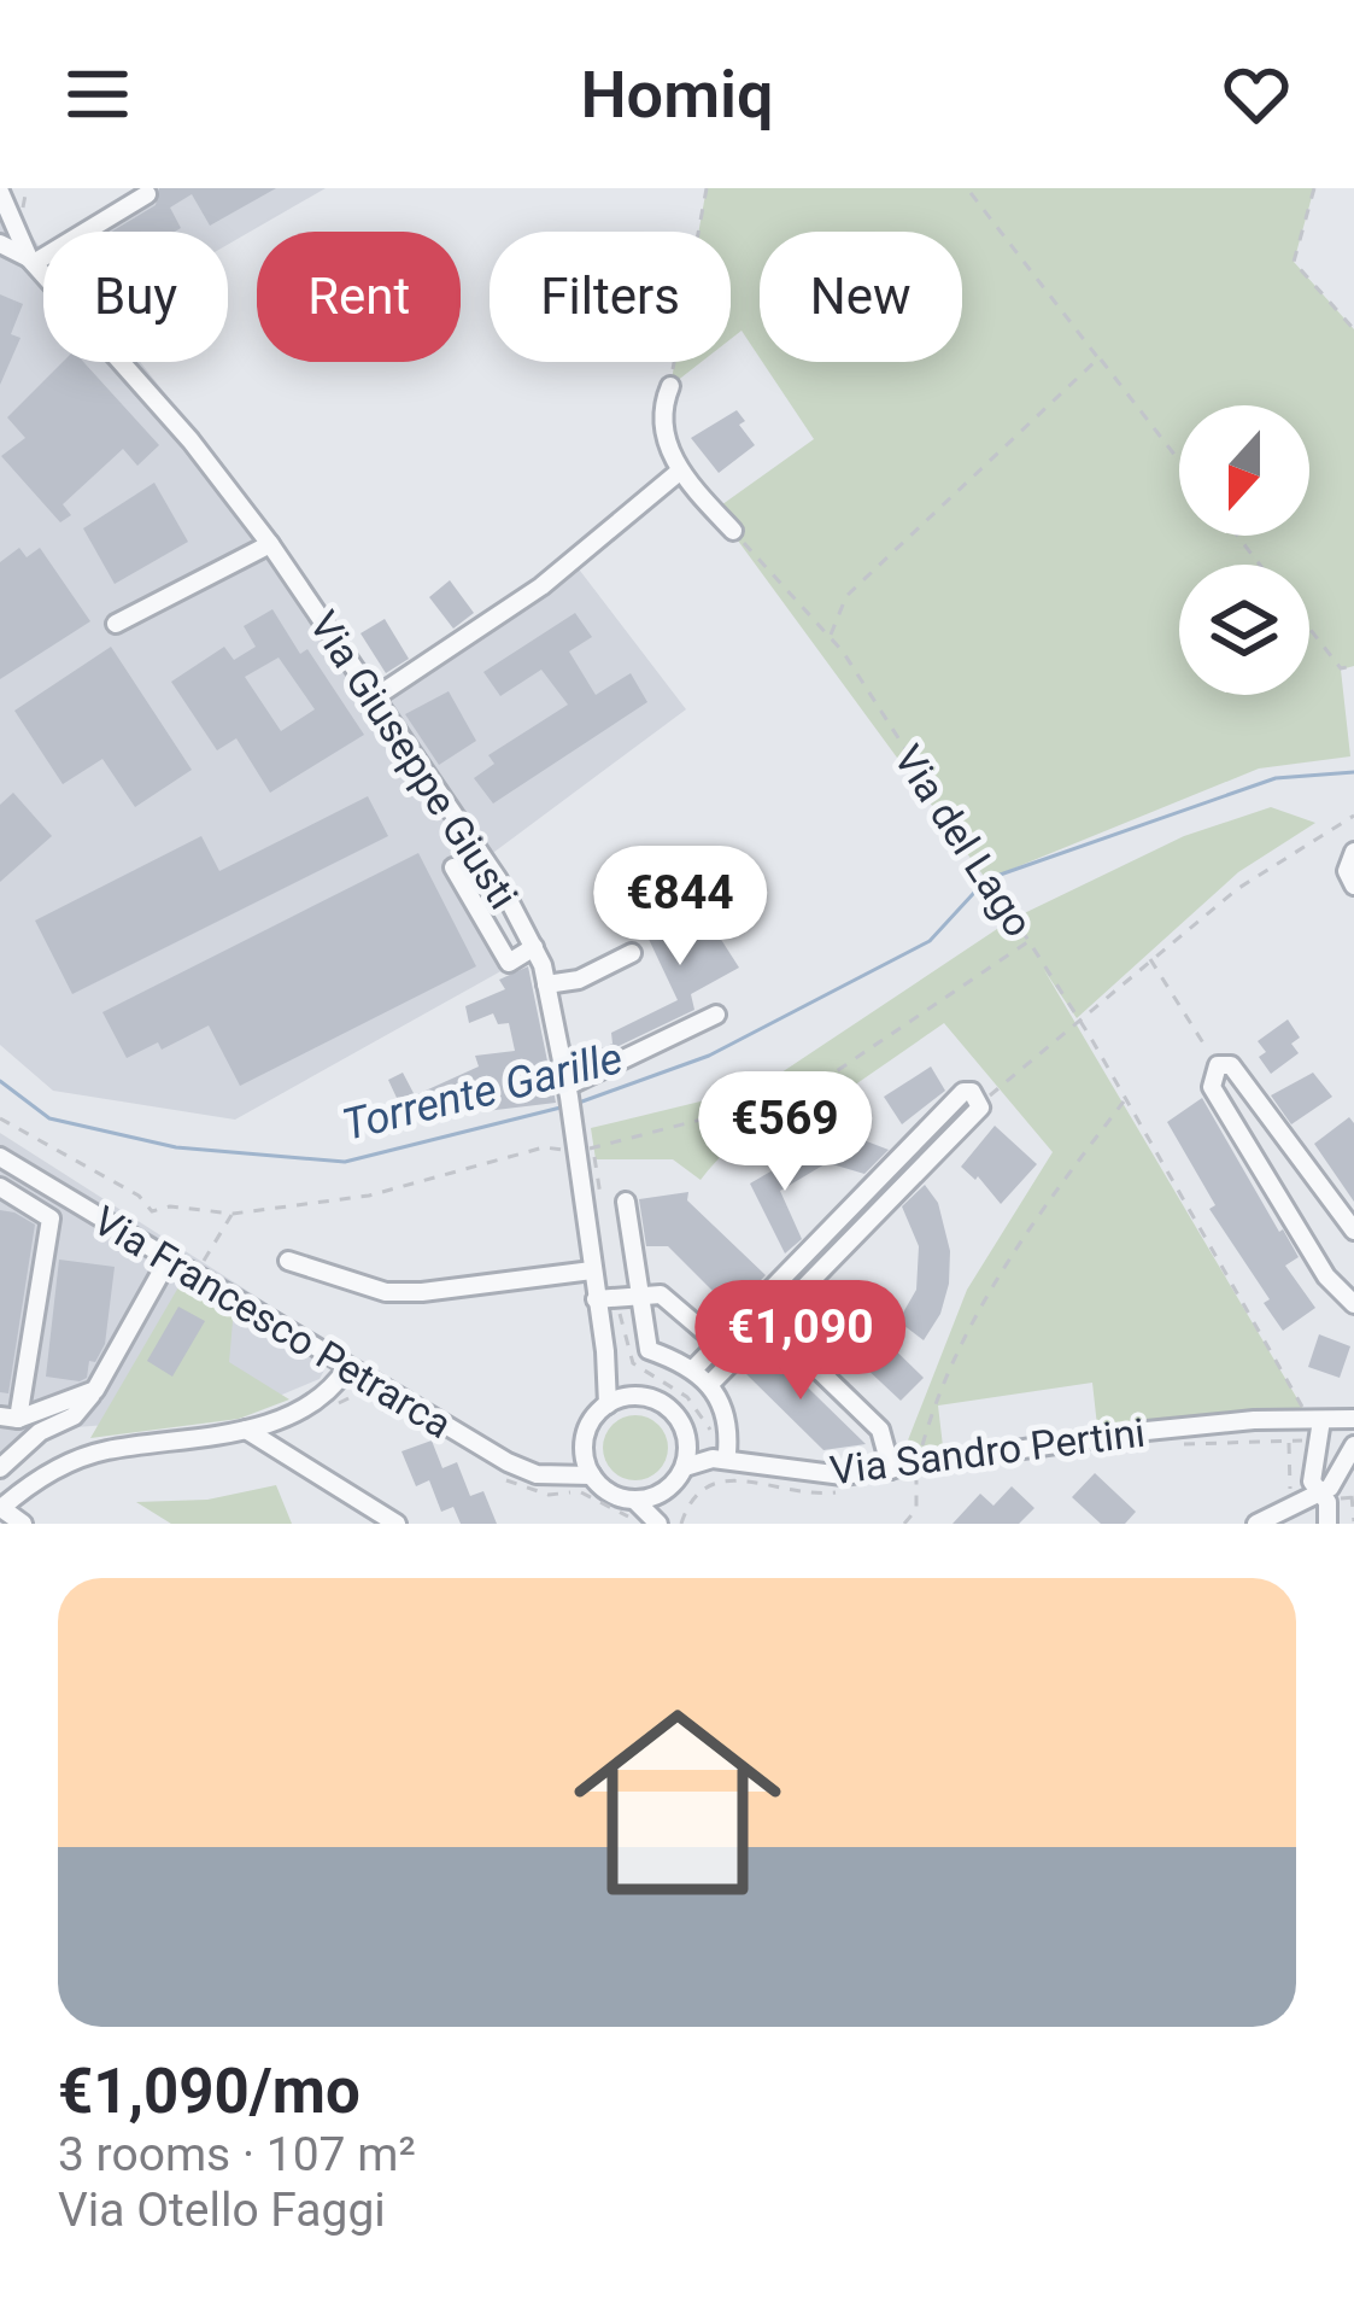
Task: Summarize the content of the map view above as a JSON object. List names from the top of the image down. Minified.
{"streets":{"street":["Via Giuseppe Giusti","Via Francesco Petrarca","Via Sandro Pertini"],"path":["Via del Lago"]},"crossings":[["Via Giuseppe Giusti","Via Francesco Petrarca"],["Via Giuseppe Giusti","Via Sandro Pertini"],["Via del Lago","Via Sandro Pertini"],["Via Francesco Petrarca","Via Sandro Pertini"]],"water":["Torrente Garille"],"north":"bottom","page":{"header":"Homiq","chip":["Buy","Rent","Filters","New"],"price":["€844","€569","€1,090"],"list":[{"name":"€1,090/mo","note":"3 rooms · 107 m² · Via Otello Faggi"}]}}
